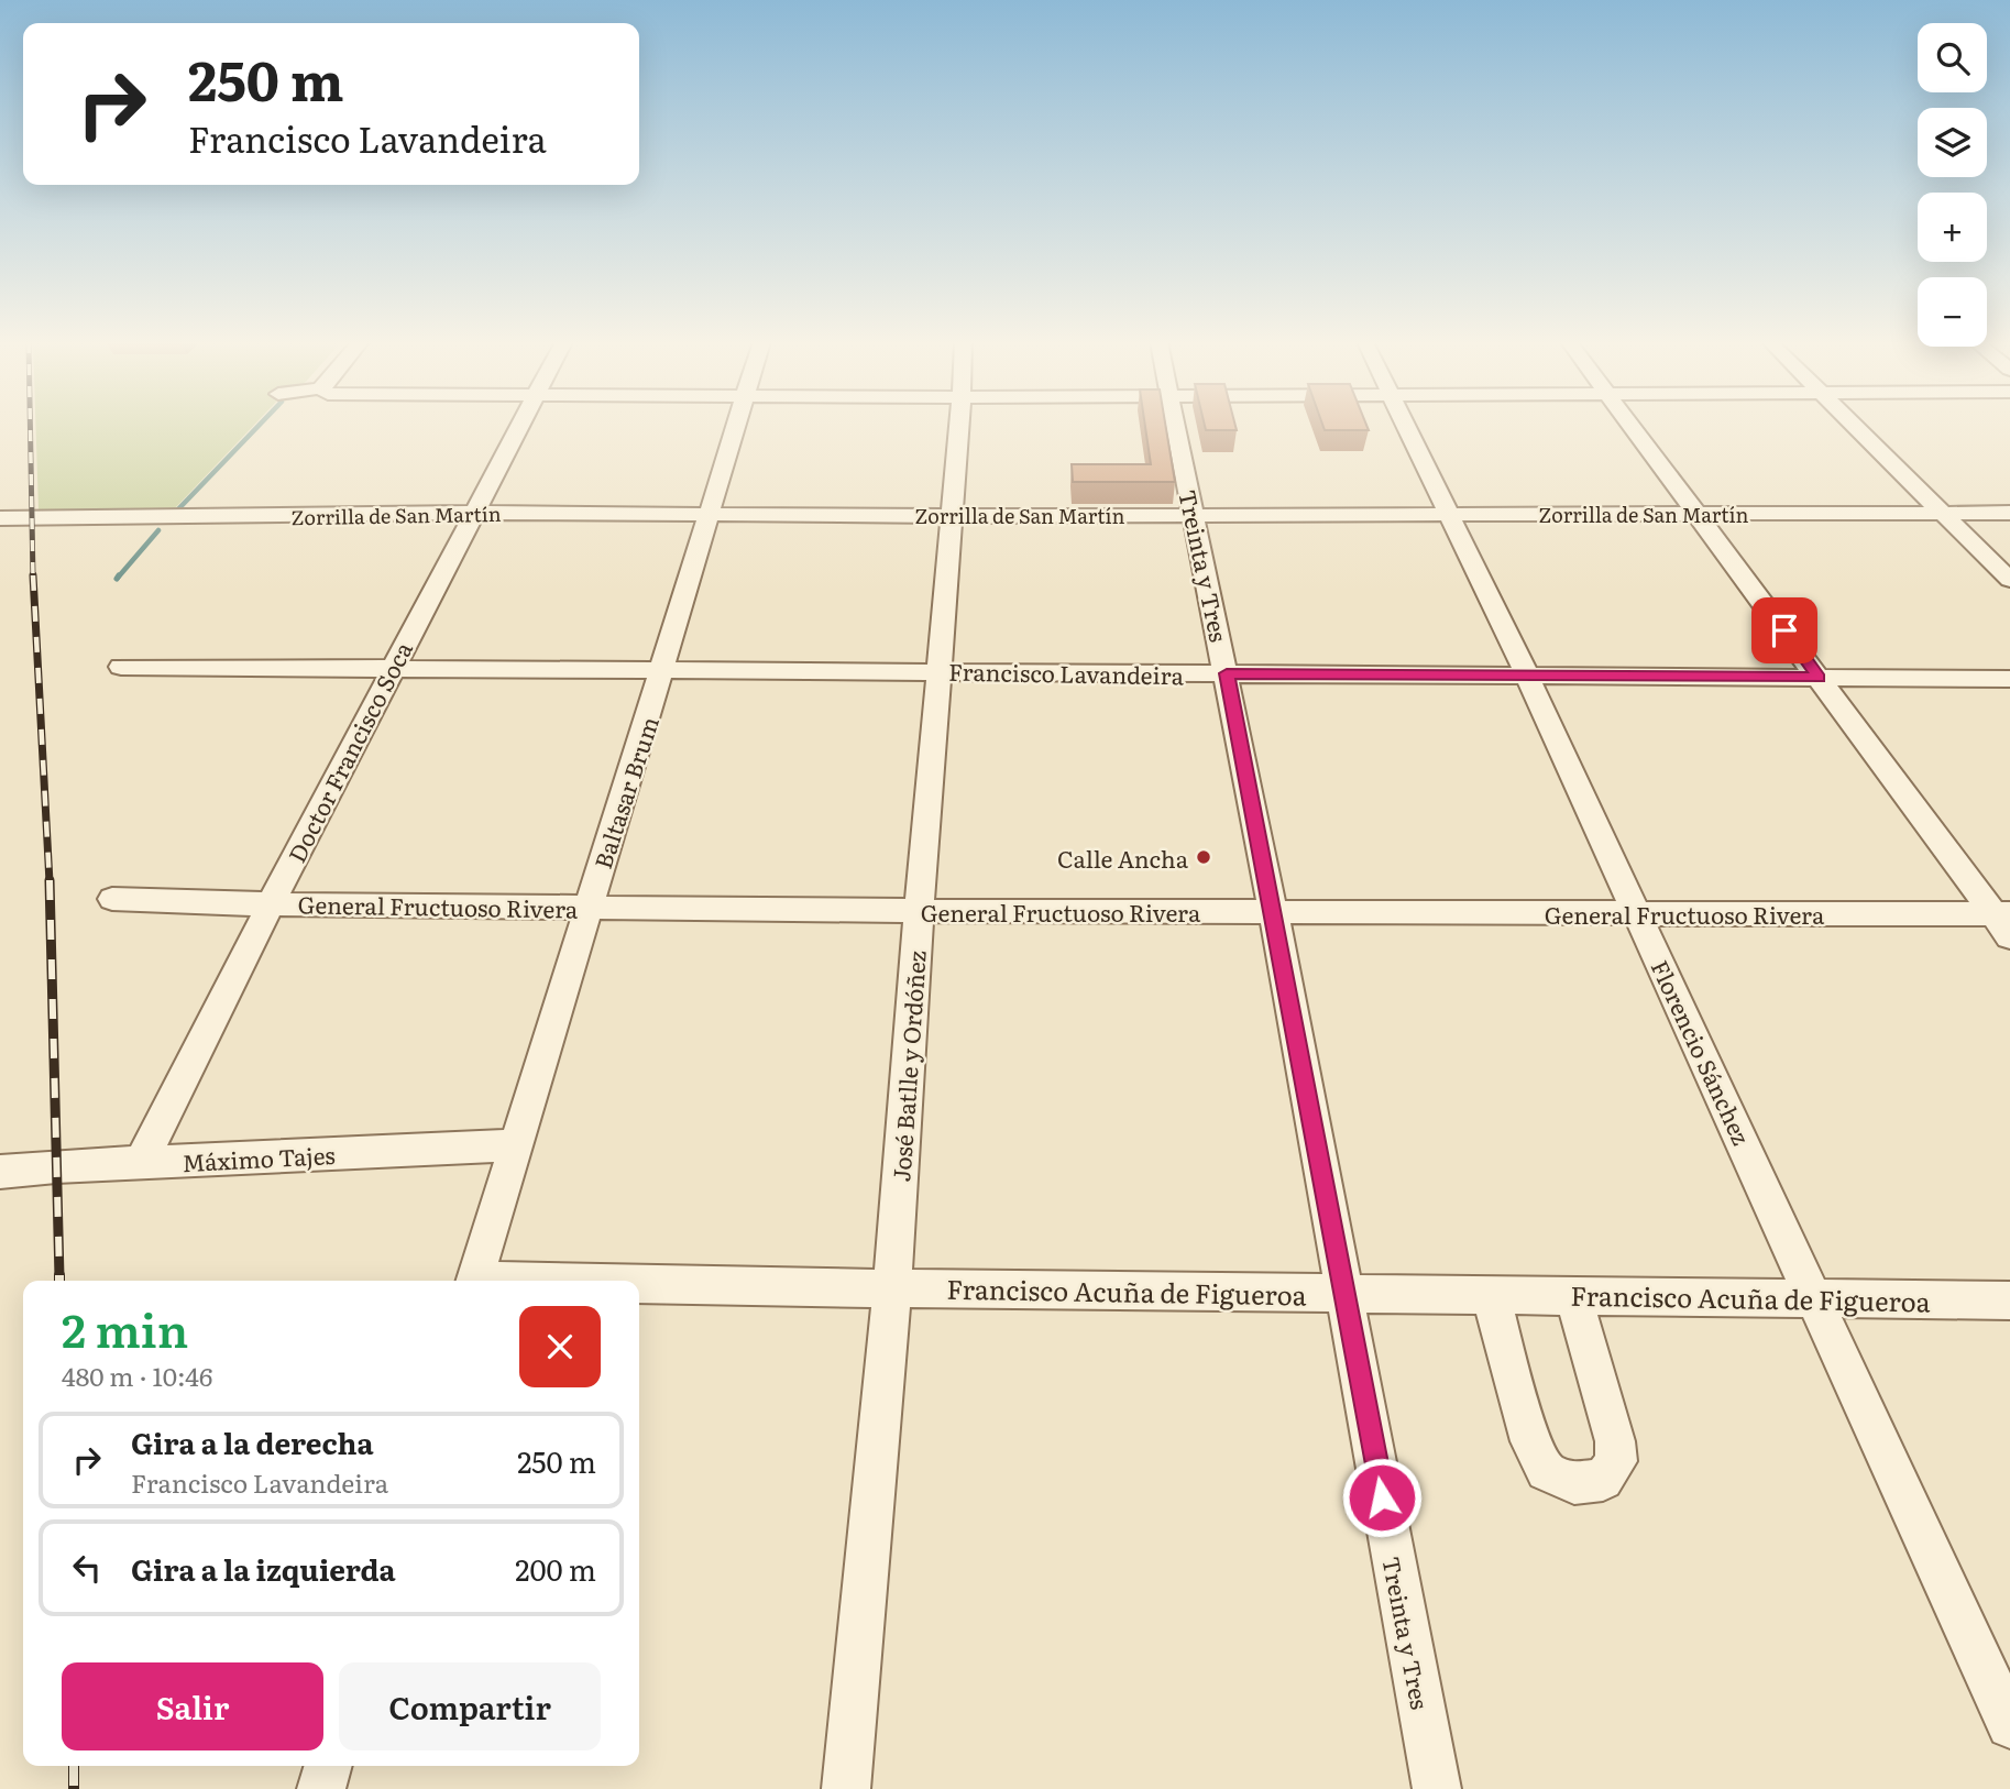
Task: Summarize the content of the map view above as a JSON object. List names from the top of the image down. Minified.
{"streets":{"street":["Zorrilla de San Martín","Treinta y Tres","Francisco Lavandeira","Doctor Francisco Soca","Baltasar Brum","General Fructuoso Rivera","Florencio Sánchez","José Batlle y Ordóñez","Máximo Tajes","Francisco Acuña de Figueroa"]},"crossings":[["Zorrilla de San Martín","Treinta y Tres"],["Zorrilla de San Martín","Doctor Francisco Soca"],["Zorrilla de San Martín","Baltasar Brum"],["Zorrilla de San Martín","Florencio Sánchez"],["Zorrilla de San Martín","José Batlle y Ordóñez"],["Treinta y Tres","Francisco Lavandeira"],["Treinta y Tres","General Fructuoso Rivera"],["Treinta y Tres","Francisco Acuña de Figueroa"],["Francisco Lavandeira","Doctor Francisco Soca"],["Francisco Lavandeira","Baltasar Brum"],["Francisco Lavandeira","Florencio Sánchez"],["Francisco Lavandeira","José Batlle y Ordóñez"],["Doctor Francisco Soca","General Fructuoso Rivera"],["Doctor Francisco Soca","Máximo Tajes"],["Baltasar Brum","General Fructuoso Rivera"],["Baltasar Brum","Máximo Tajes"],["General Fructuoso Rivera","Florencio Sánchez"],["General Fructuoso Rivera","José Batlle y Ordóñez"],["Florencio Sánchez","Francisco Acuña de Figueroa"],["José Batlle y Ordóñez","Francisco Acuña de Figueroa"]],"places":["Calle Ancha"],"page":{"map_buttons":["+","−"],"turn":["250 m","Francisco Lavandeira"],"heading":["2 min","480 m · 10:46"],"list":[{"name":"Gira a la derecha","note":"Francisco Lavandeira","value":"250 m"},{"name":"Gira a la izquierda","value":"200 m"}],"buttons":["Salir","Compartir"]}}
